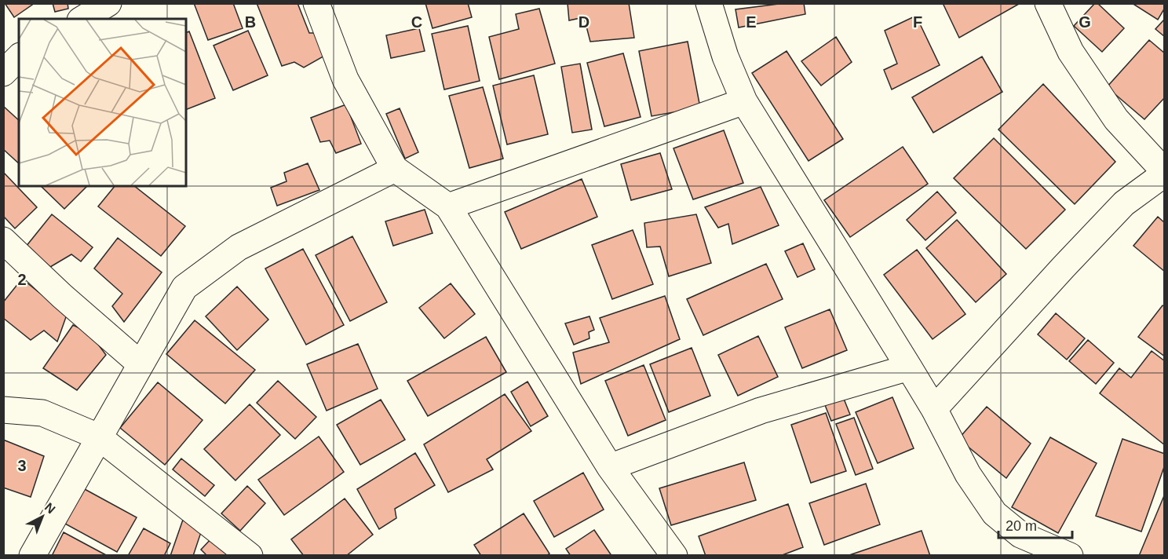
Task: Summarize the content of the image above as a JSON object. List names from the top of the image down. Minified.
{"scale_bar":"20 m","north":"top right","grid":{"columns":["B","C","D","E","F","G"],"rows":["2","3"]}}
